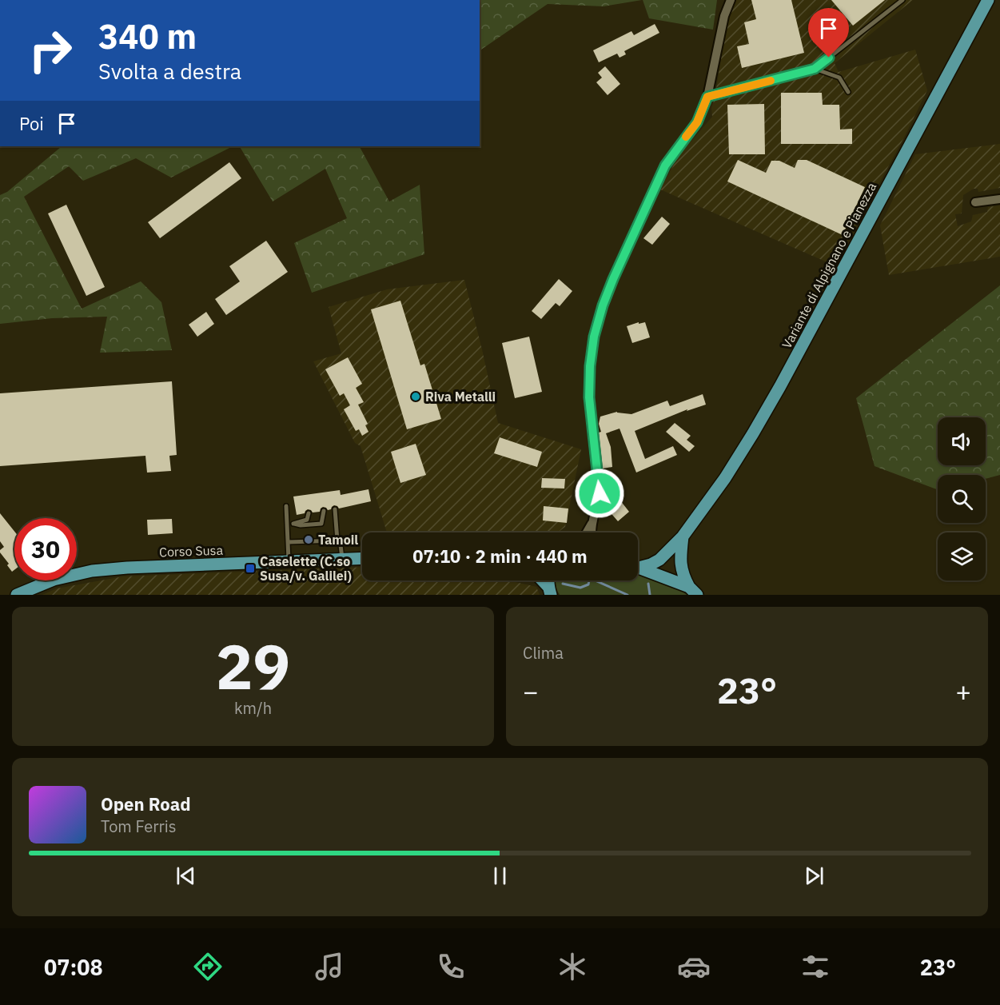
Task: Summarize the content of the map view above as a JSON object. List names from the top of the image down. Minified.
{"streets":{"main road":["Variante di Alpignano e Pianezza","Corso Susa"]},"places":{"other":["Riva Metalli","Tamoil"],"transit":["Caselette (C.so Susa/v. Galilei)"]},"page":{"turn":["340 m","Svolta a destra"],"then":"Poi","limit":"30","trip":"07:10 · 2 min · 440 m","tile":[["29","km/h"],"Clima"],"heat":["−","23°","+"],"song":["Open Road","Tom Ferris"],"tabs":["07:08","23°"]}}
